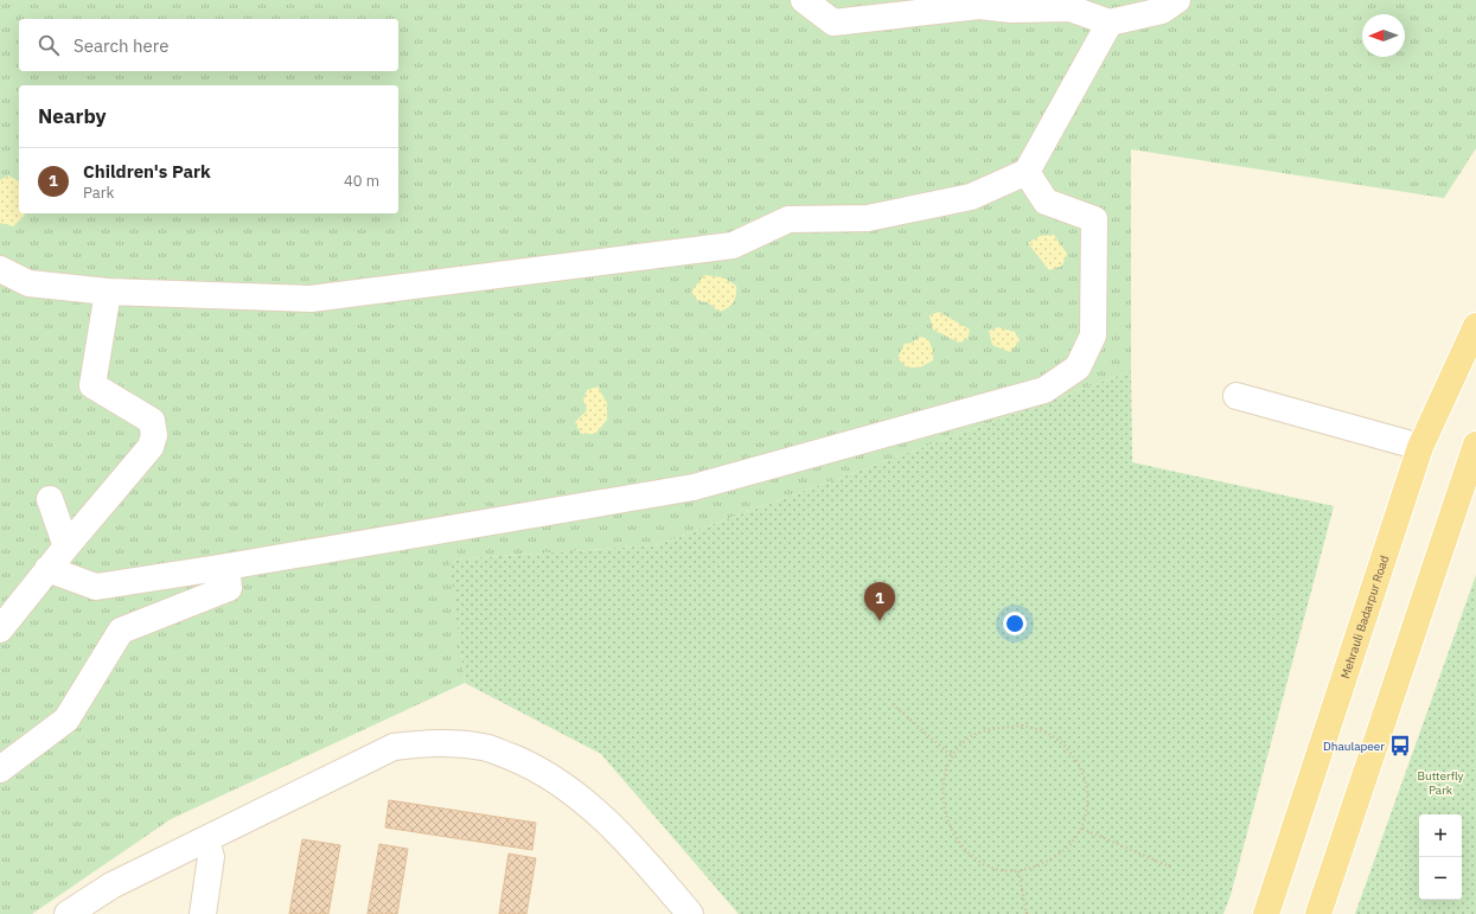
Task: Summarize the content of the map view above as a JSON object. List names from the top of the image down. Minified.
{"streets":{"main road":["Mehrauli Badarpur Road"]},"parks":["Butterfly Park"],"places":{"bus stop":["Dhaulapeer"]},"north":"left","page":{"search":"Search here","heading":"Nearby","list":[{"mark":"1","name":"Children's Park","note":"Park","value":"40 m"}],"pins":"1","map_buttons":["+","−"]}}
